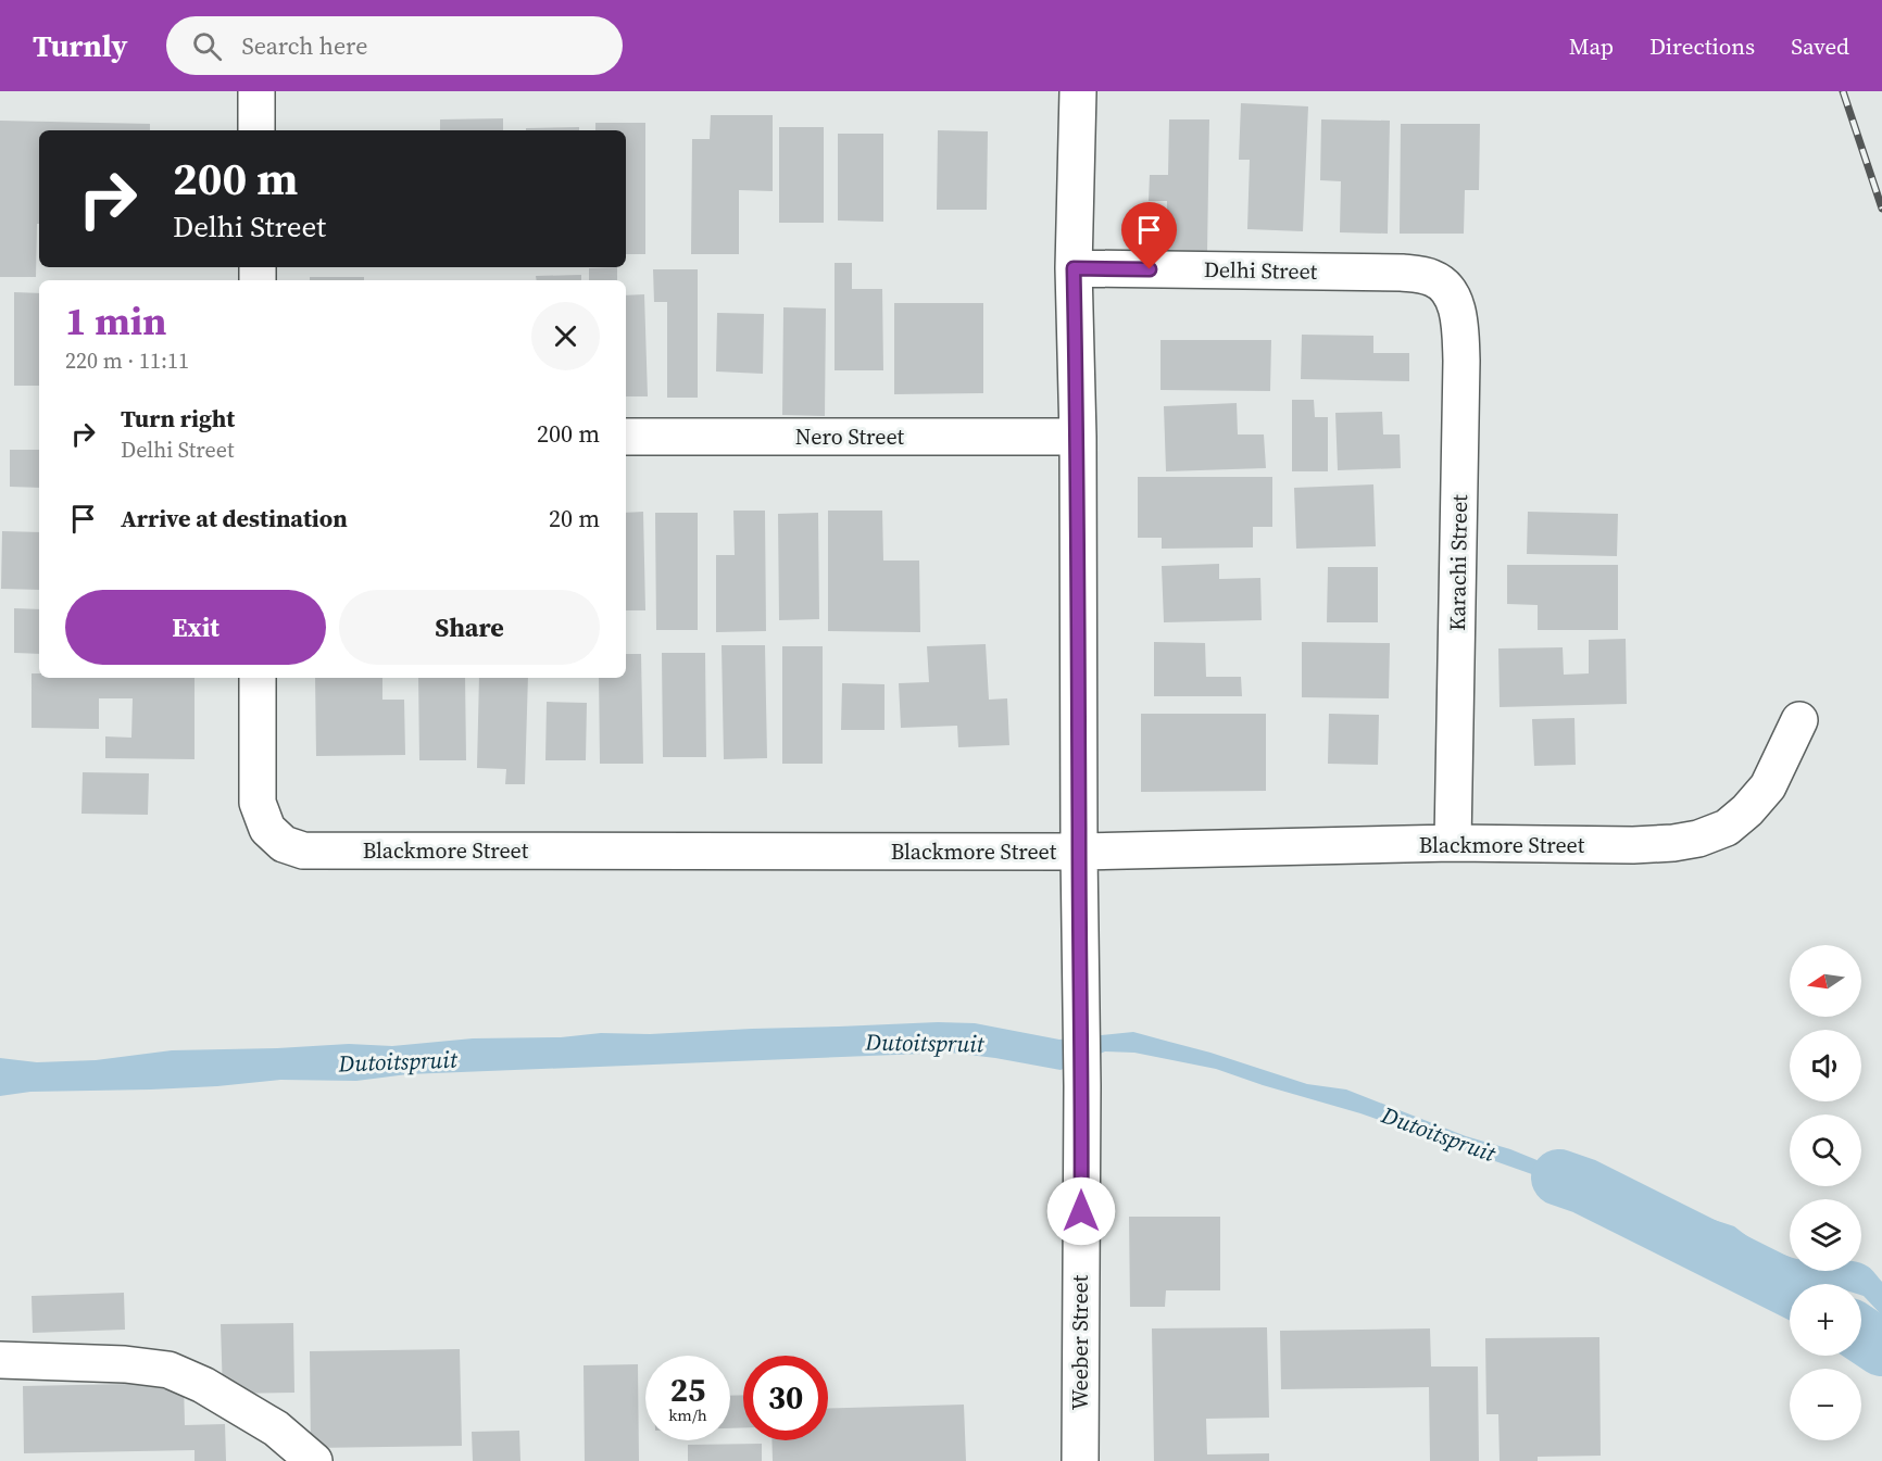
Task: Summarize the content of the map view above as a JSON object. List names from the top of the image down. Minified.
{"streets":{"street":["Delhi Street","Nero Street","Karachi Street","Blackmore Street","Weeber Street"]},"crossings":[["Delhi Street","Karachi Street"],["Delhi Street","Weeber Street"],["Nero Street","Weeber Street"],["Karachi Street","Blackmore Street"],["Blackmore Street","Weeber Street"]],"water":["Dutoitspruit"],"north":"left","page":{"header":"Turnly","search":"Search here","nav":["Map","Directions","Saved"],"turn":["200 m","Delhi Street"],"heading":["1 min","220 m · 11:11"],"list":[{"name":"Turn right","note":"Delhi Street","value":"200 m"},{"name":"Arrive at destination","value":"20 m"}],"buttons":["Exit","Share"],"map_buttons":["+","−"],"speed":"25 km/h","limit":"30"}}
